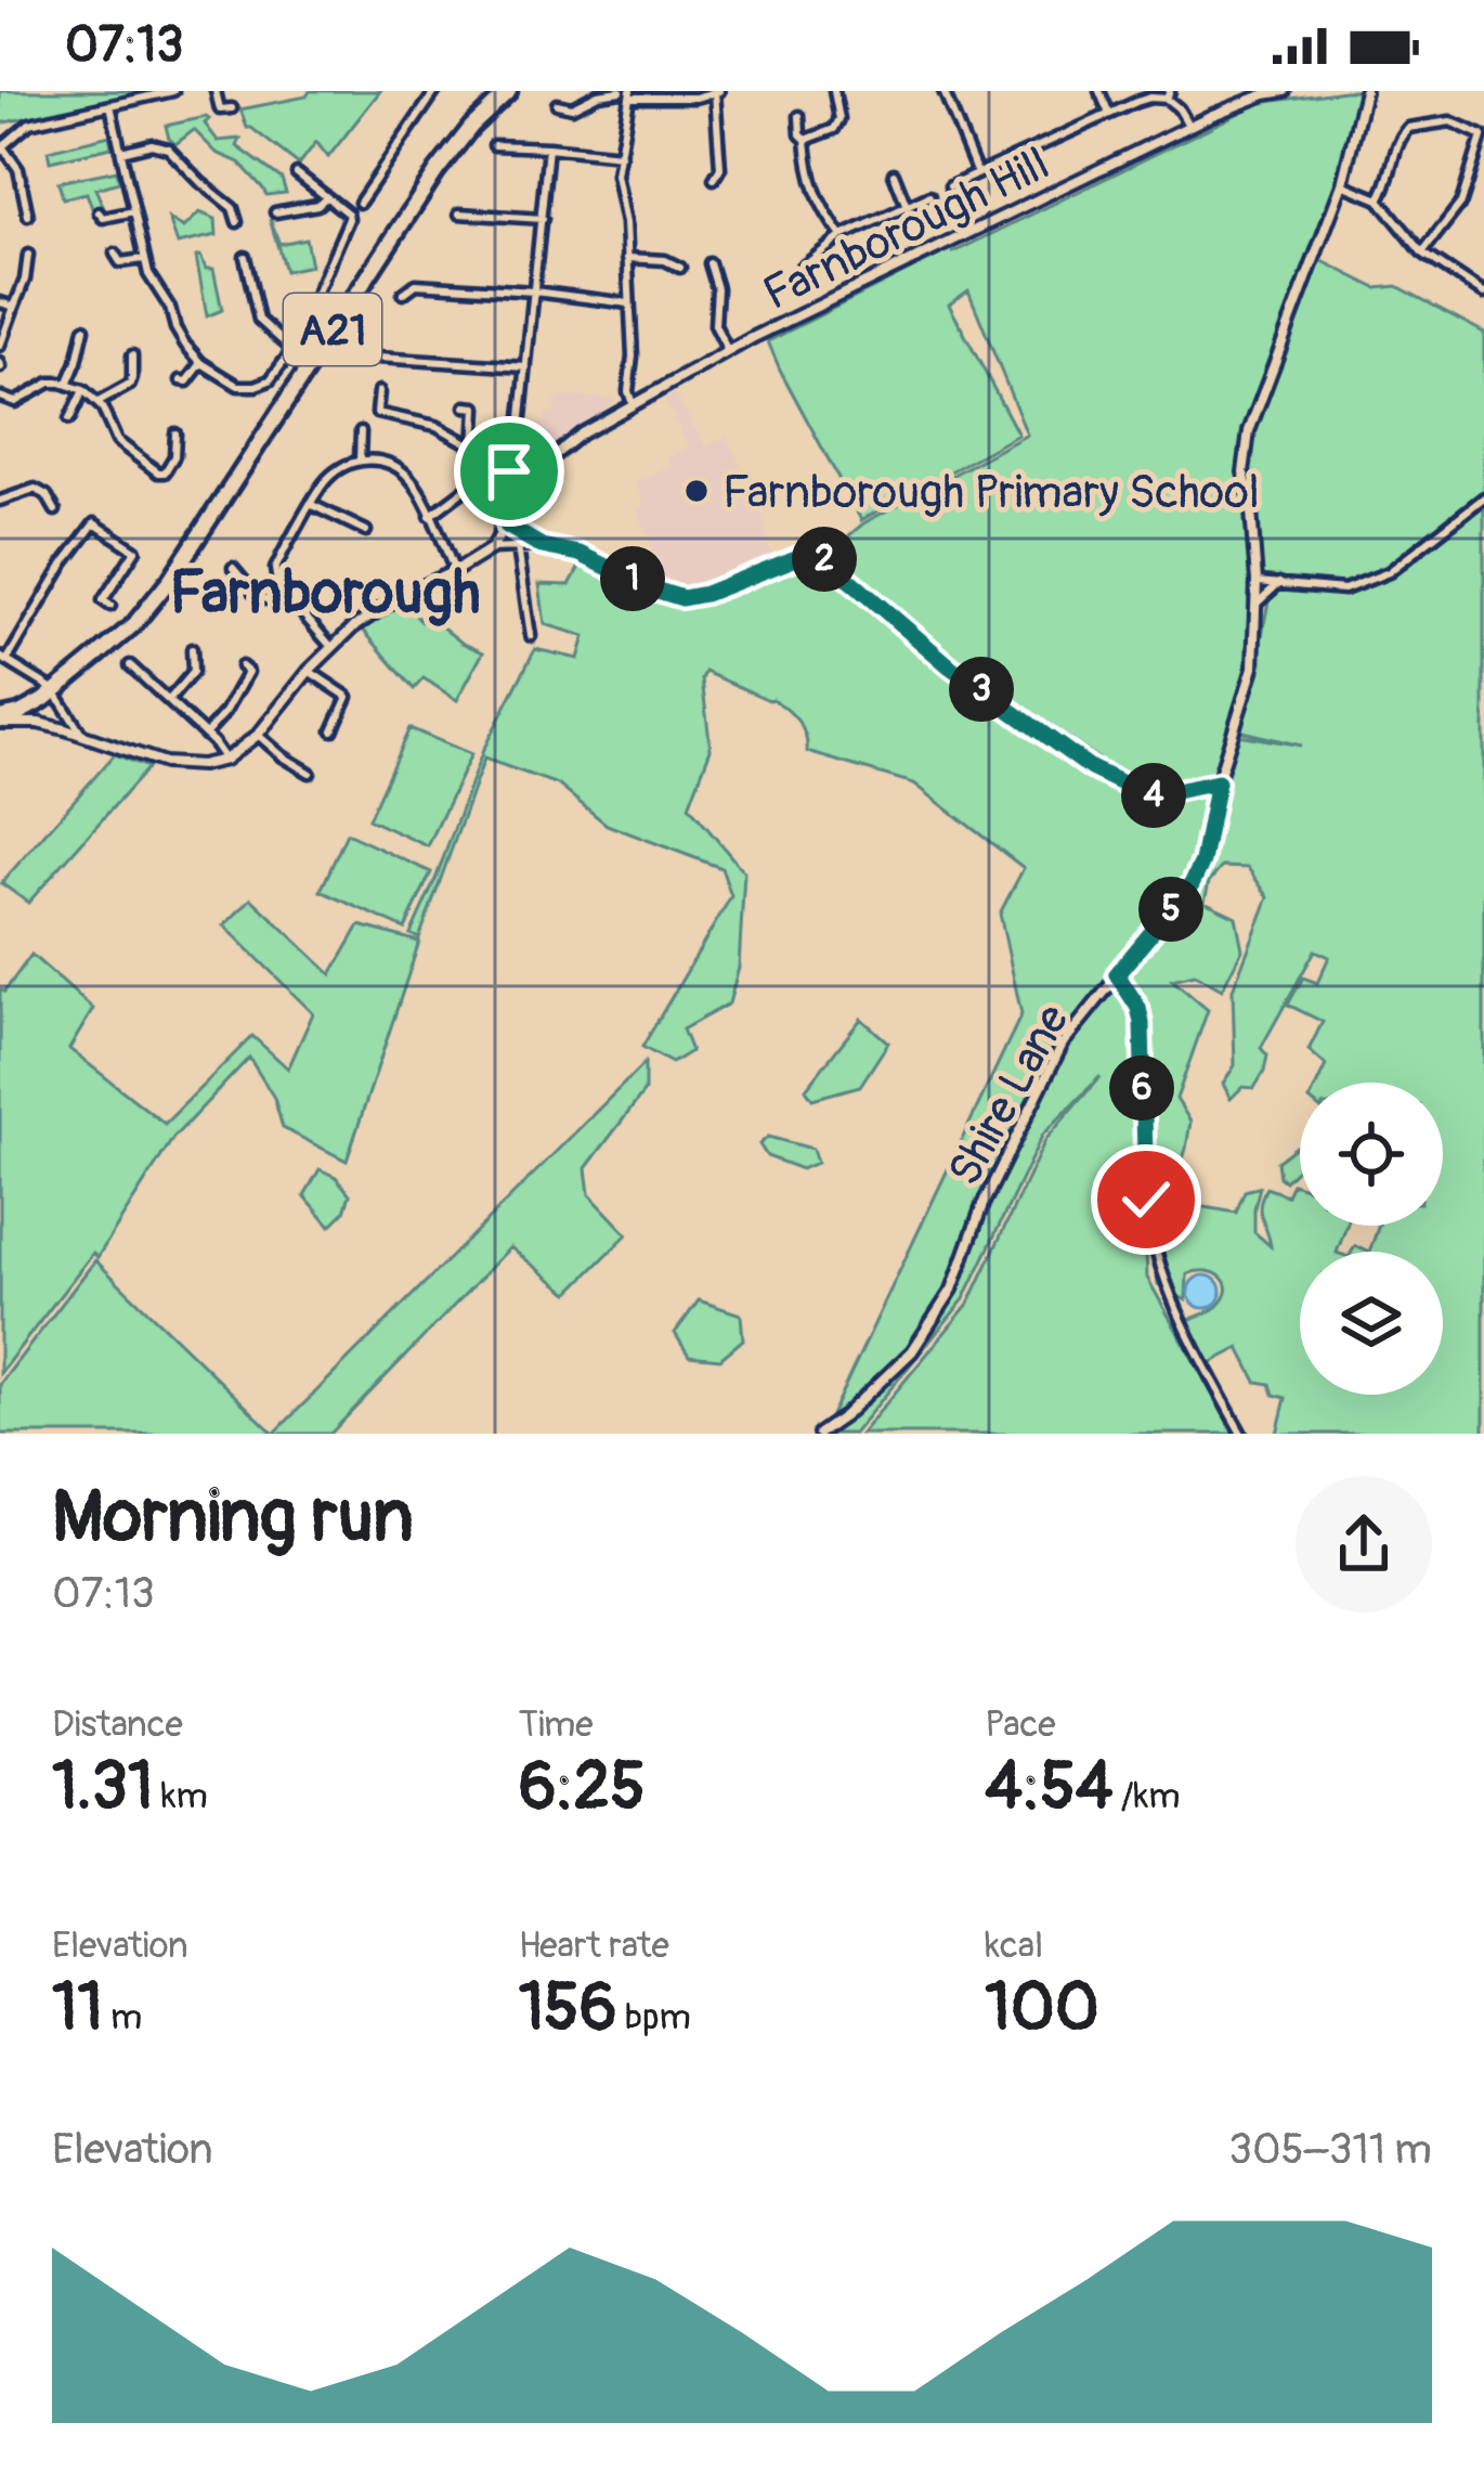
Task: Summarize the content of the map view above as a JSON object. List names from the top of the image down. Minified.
{"streets":{"highway":["A21"],"main road":["Farnborough Hill","Shire Lane"]},"districts":["Farnborough"],"places":["Farnborough Primary School"],"page":{"status":"07:13","pins":["2","1","3","4","5","6"],"heading":["Morning run","07:13"],"stats":[["Distance","1.31 km"],["Time","6:25"],["Pace","4:54 /km"],["Elevation","11 m"],["Heart rate","156 bpm"],["kcal","100"]],"chart":["Elevation","305–311 m"]}}
